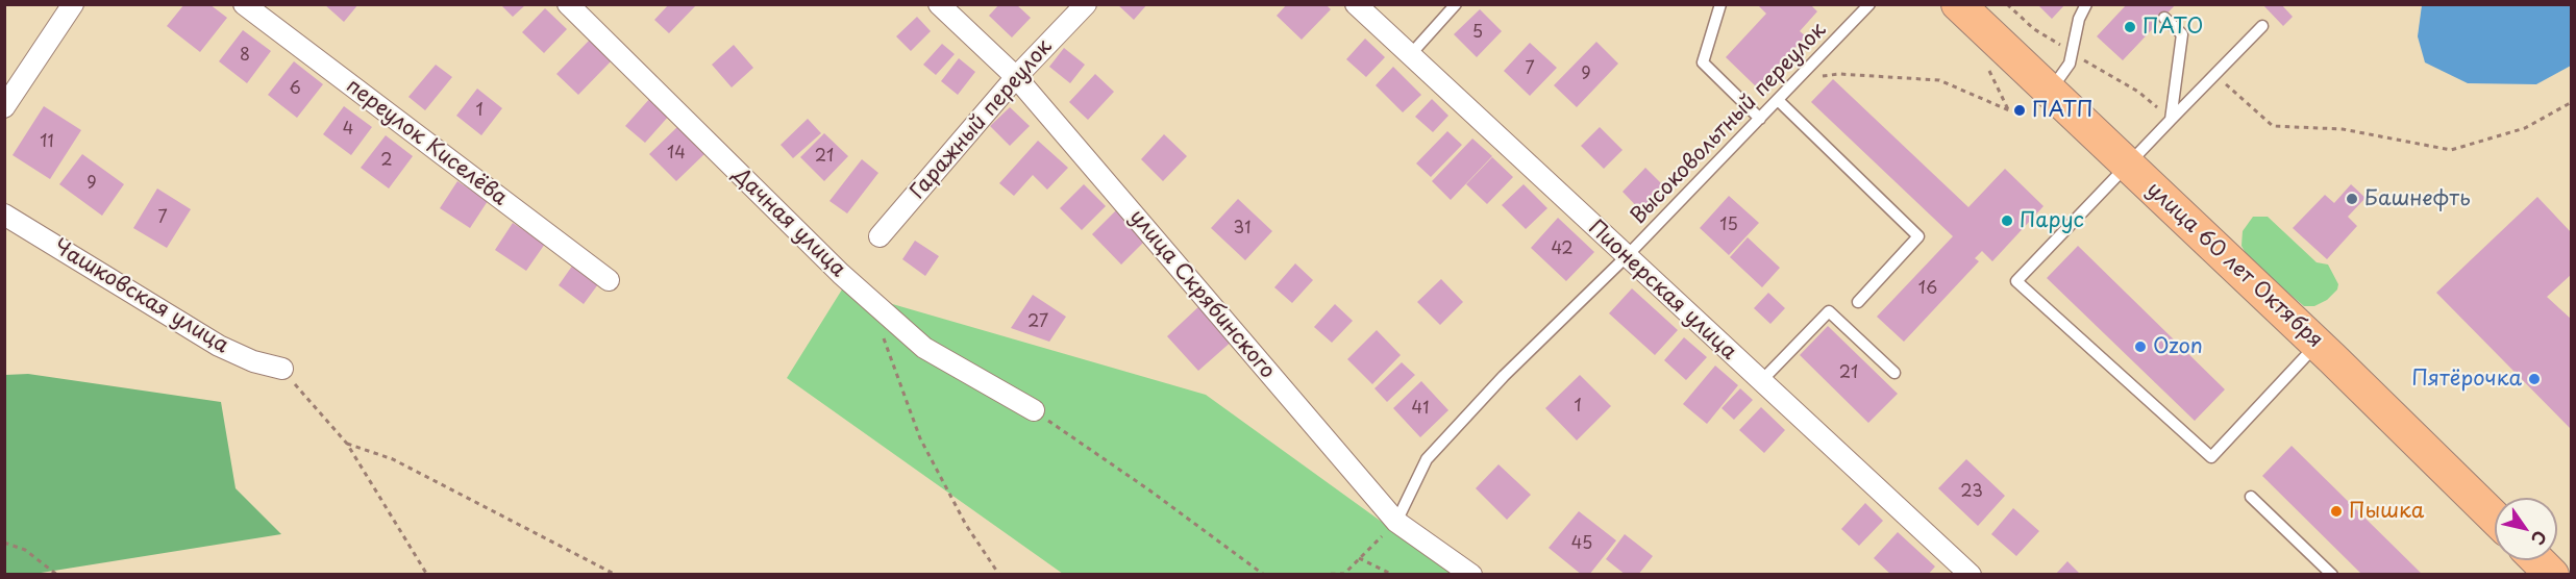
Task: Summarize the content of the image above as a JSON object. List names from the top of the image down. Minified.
{"streets":{"main road":["улица 60 лет Октября"],"street":["Гаражный переулок","переулок Киселёва","Дачная улица","Пионерская улица","улица Скрябинского","Чашковская улица"],"lane":["Высоковольтный переулок"]},"crossings":[["Гаражный переулок","улица Скрябинского"],["Высоковольтный переулок","Пионерская улица"],["Высоковольтный переулок","улица Скрябинского"]],"places":["ПАТО","ПАТП","Башнефть","Парус","Ozon","Пятёрочка","Пышка"],"house_numbers":["5","8","7","9","6","1","4","11","14","21","2","9","7","15","31","42","16","27","21","1","41","23","45"],"north":"bottom right"}
